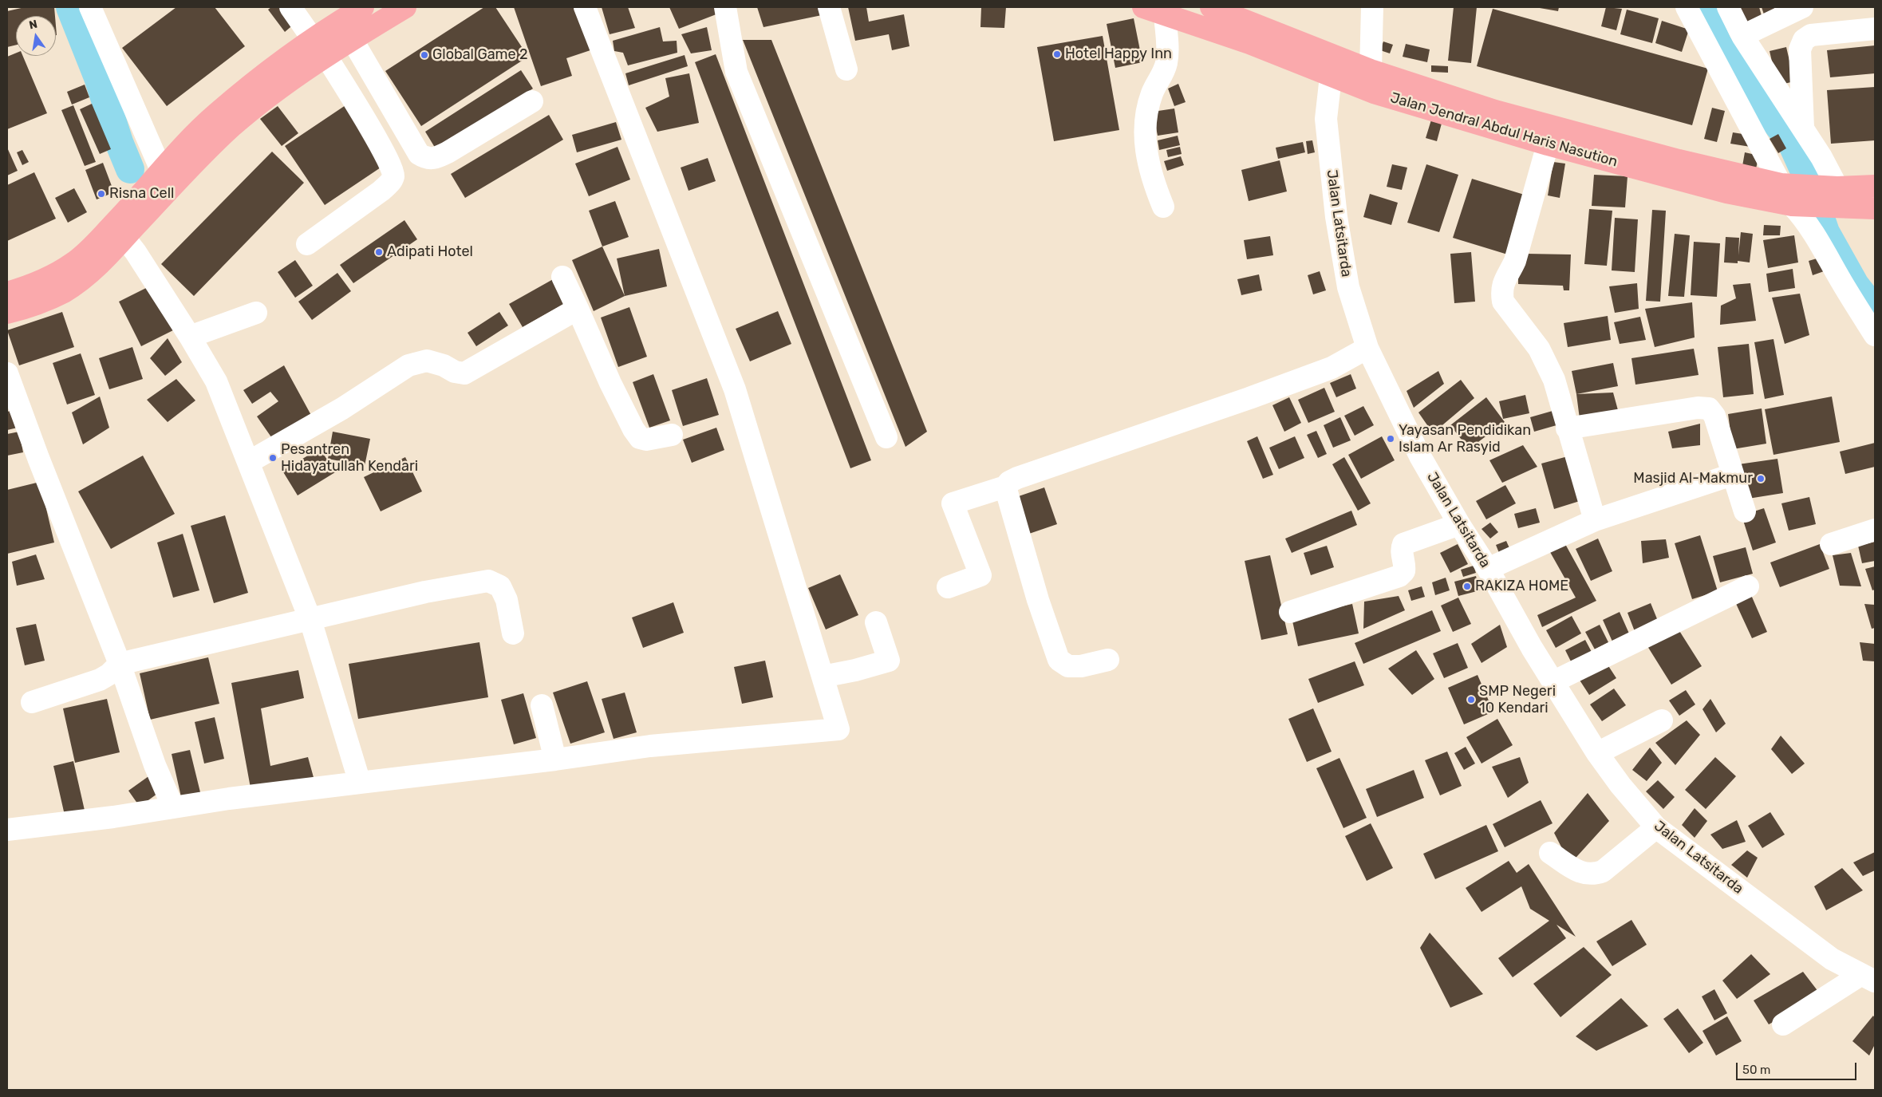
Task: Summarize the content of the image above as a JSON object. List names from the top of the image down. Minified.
{"streets":{"highway":["Jalan Jendral Abdul Haris Nasution"],"street":["Jalan Latsitarda"]},"crossings":[["Jalan Jendral Abdul Haris Nasution","Jalan Latsitarda"]],"places":["Hotel Happy Inn","Global Game 2","Risna Cell","Adipati Hotel","Yayasan Pendidikan Islam Ar Rasyid","Pesantren Hidayatullah Kendari","Masjid Al-Makmur","RAKIZA HOME","SMP Negeri 10 Kendari"],"scale_bar":"50 m","north":"top"}
